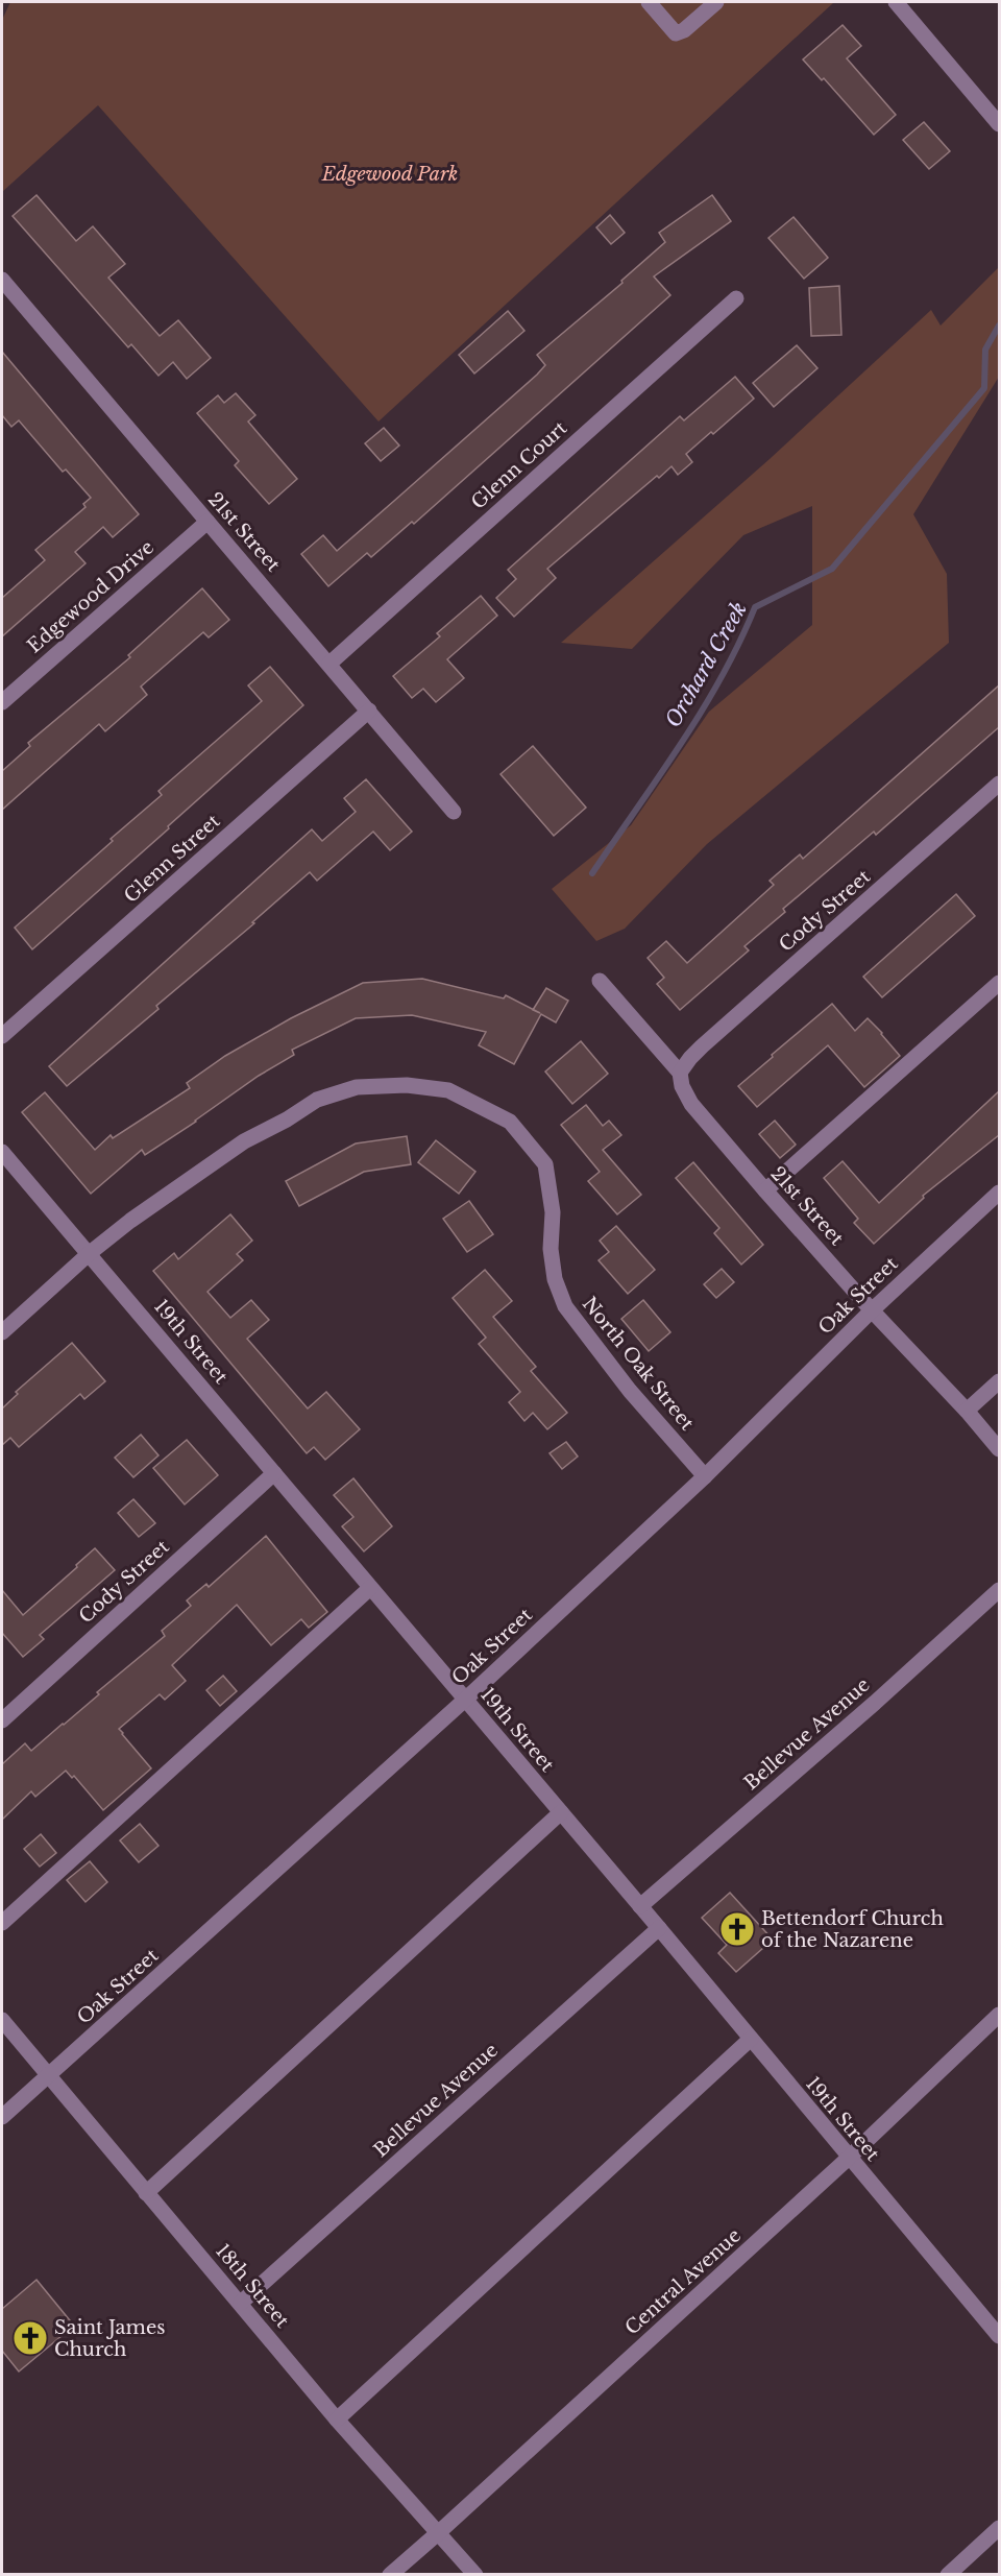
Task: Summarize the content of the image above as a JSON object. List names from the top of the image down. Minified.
{"streets":{"street":["Glenn Court","21st Street","Edgewood Drive","Glenn Street","Cody Street","Oak Street","19th Street","North Oak Street","Bellevue Avenue","Central Avenue","18th Street"]},"crossings":[["Glenn Court","21st Street"],["21st Street","Edgewood Drive"],["21st Street","Glenn Street"],["21st Street","Cody Street"],["21st Street","Oak Street"],["Cody Street","19th Street"],["Oak Street","19th Street"],["Oak Street","North Oak Street"],["Oak Street","18th Street"],["19th Street","North Oak Street"],["19th Street","Bellevue Avenue"],["19th Street","Central Avenue"],["Bellevue Avenue","18th Street"],["Central Avenue","18th Street"]],"water":["Orchard Creek"],"parks":["Edgewood Park"],"places":{"church":["Bettendorf Church of the Nazarene","Saint James Church"]}}
